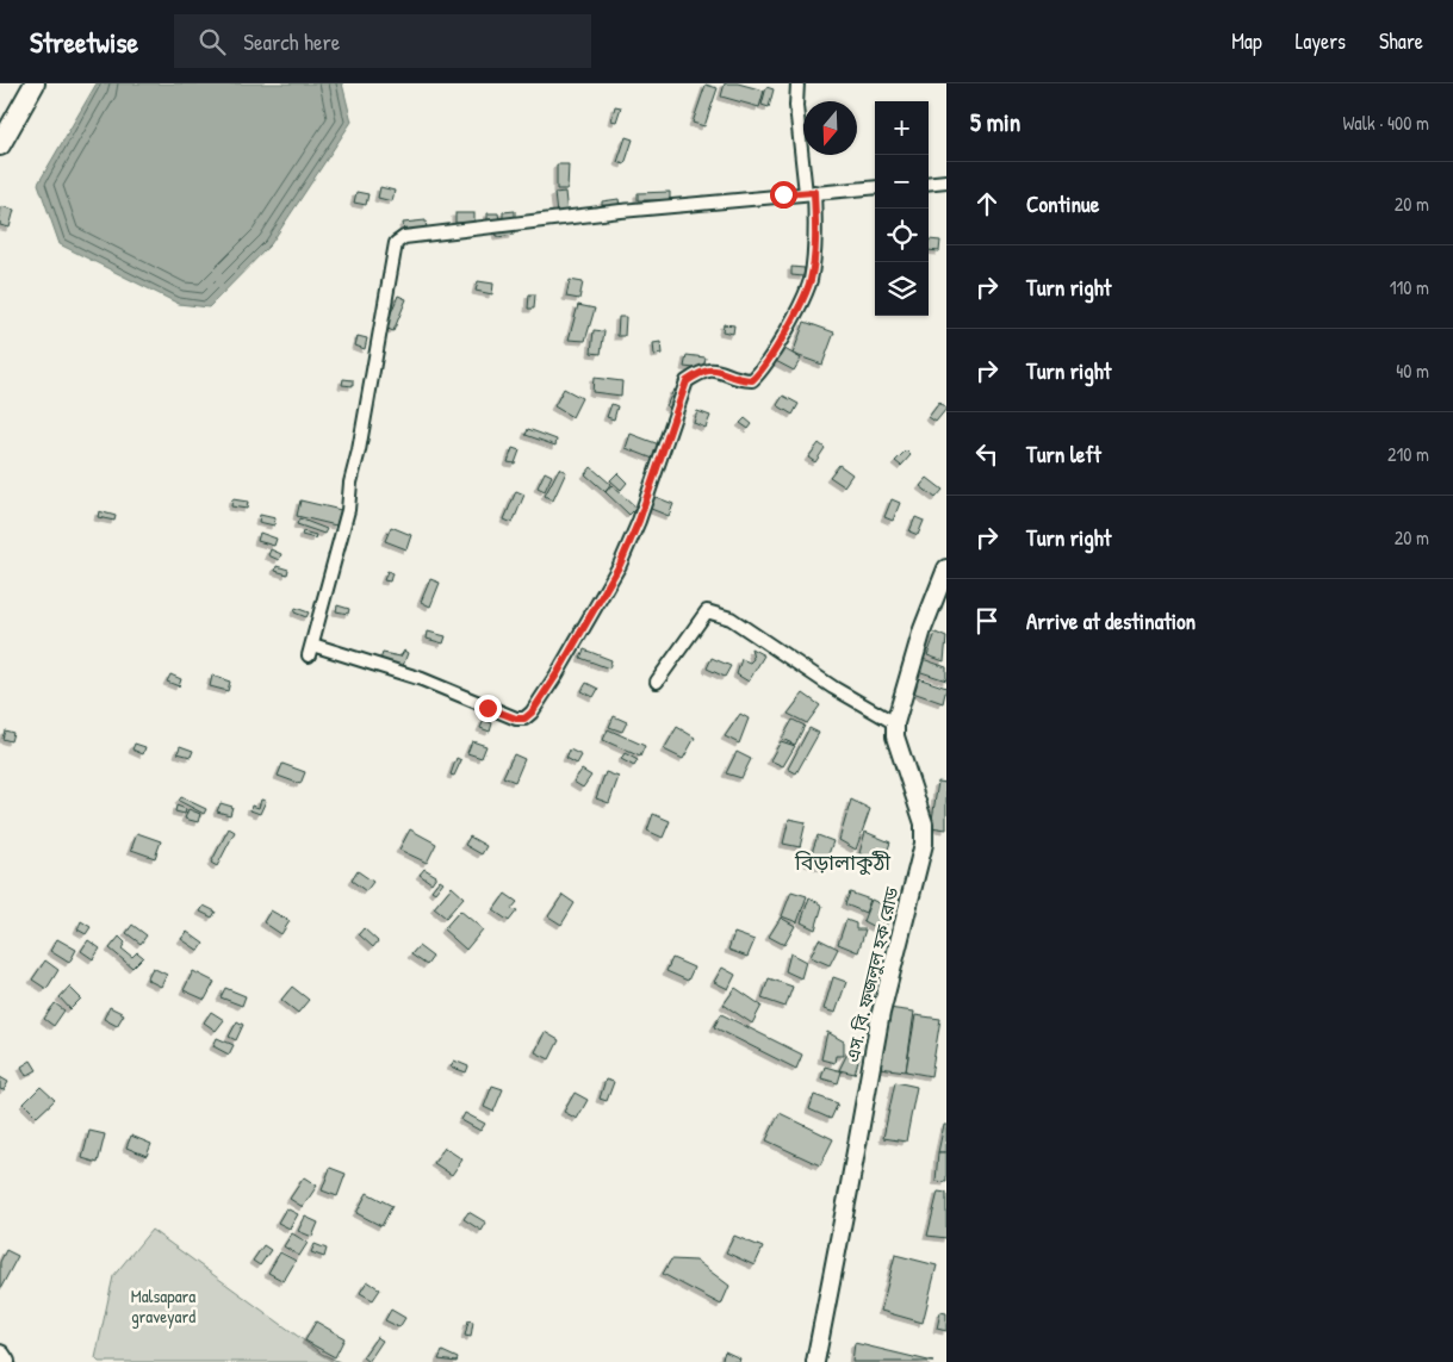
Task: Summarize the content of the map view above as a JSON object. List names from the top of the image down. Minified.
{"streets":{"main road":["এস. বি. ফজলুল হক রোড"]},"districts":["বিড়ালাকুঠী"],"parks":["Malsapara graveyard"],"north":"bottom","page":{"header":"Streetwise","search":"Search here","nav":["Map","Layers","Share"],"heading":["5 min","Walk · 400 m"],"map_buttons":["+","−"],"list":[["Continue","20 m"],["Turn right","110 m"],["Turn right","40 m"],["Turn left","210 m"],["Turn right","20 m"],"Arrive at destination"]}}
